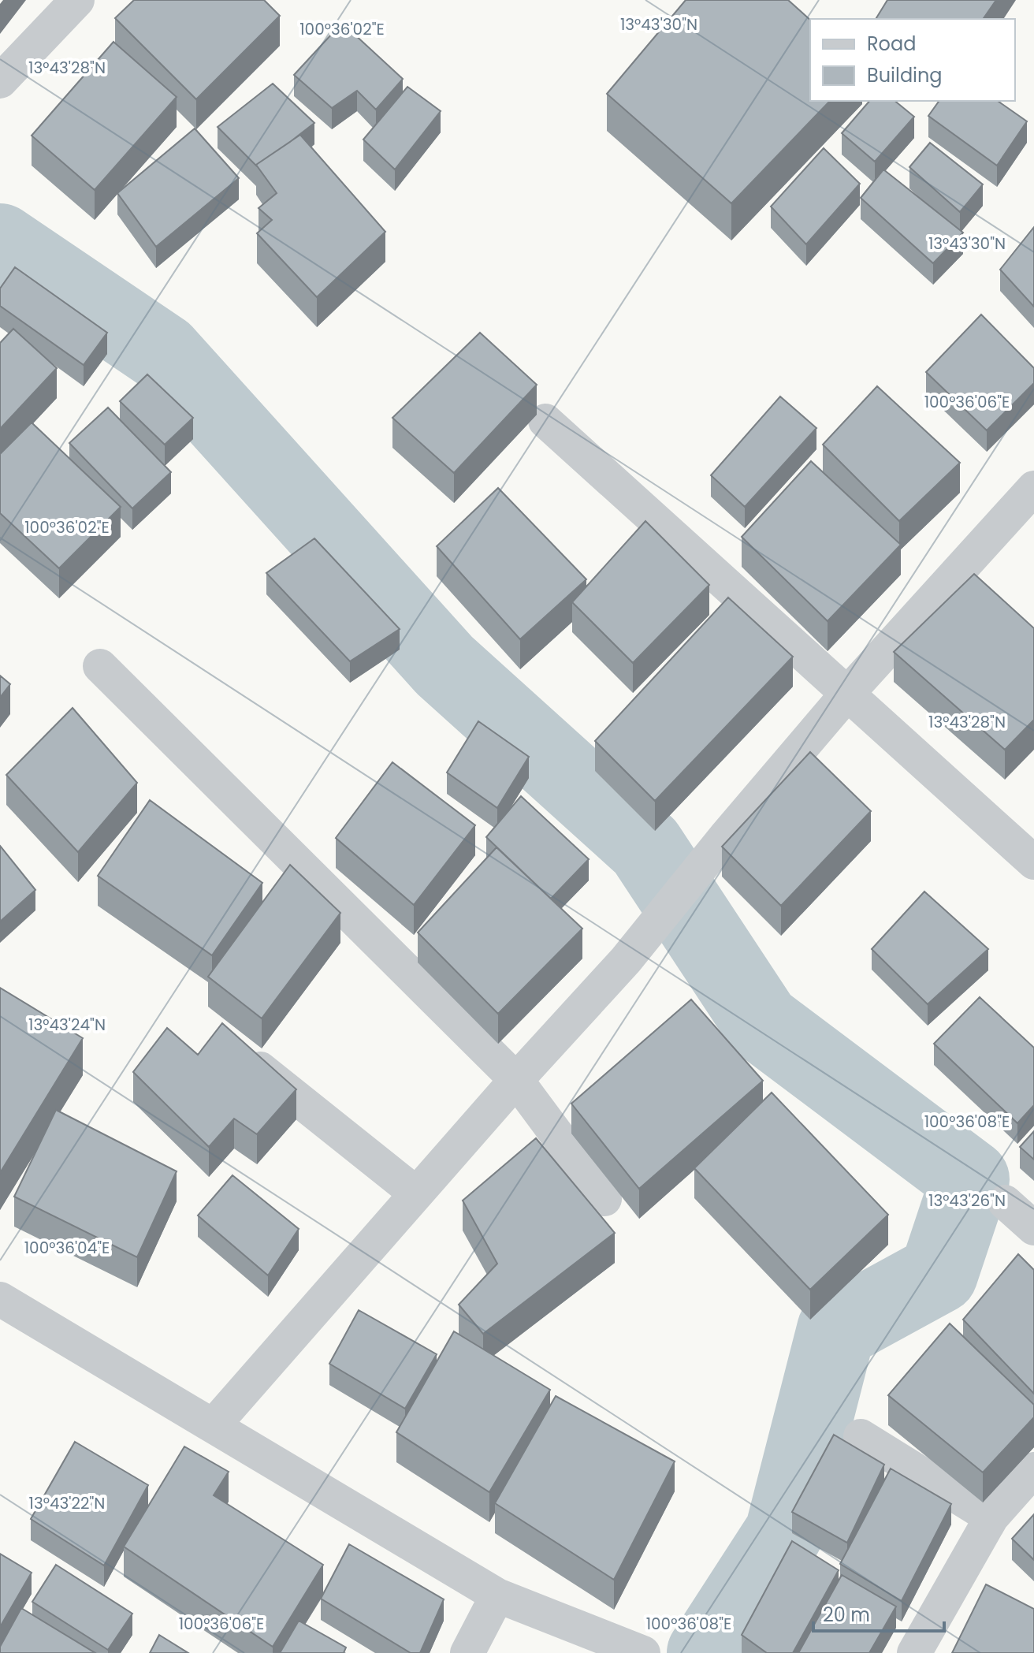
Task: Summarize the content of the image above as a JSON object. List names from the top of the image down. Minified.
{"legend":["Road","Building"],"scale_bar":"20 m","coordinates":["13°43'30\"N","100°36'02\"E","13°43'28\"N","100°36'06\"E","13°43'24\"N","100°36'08\"E","13°43'26\"N","100°36'04\"E","13°43'22\"N"]}
